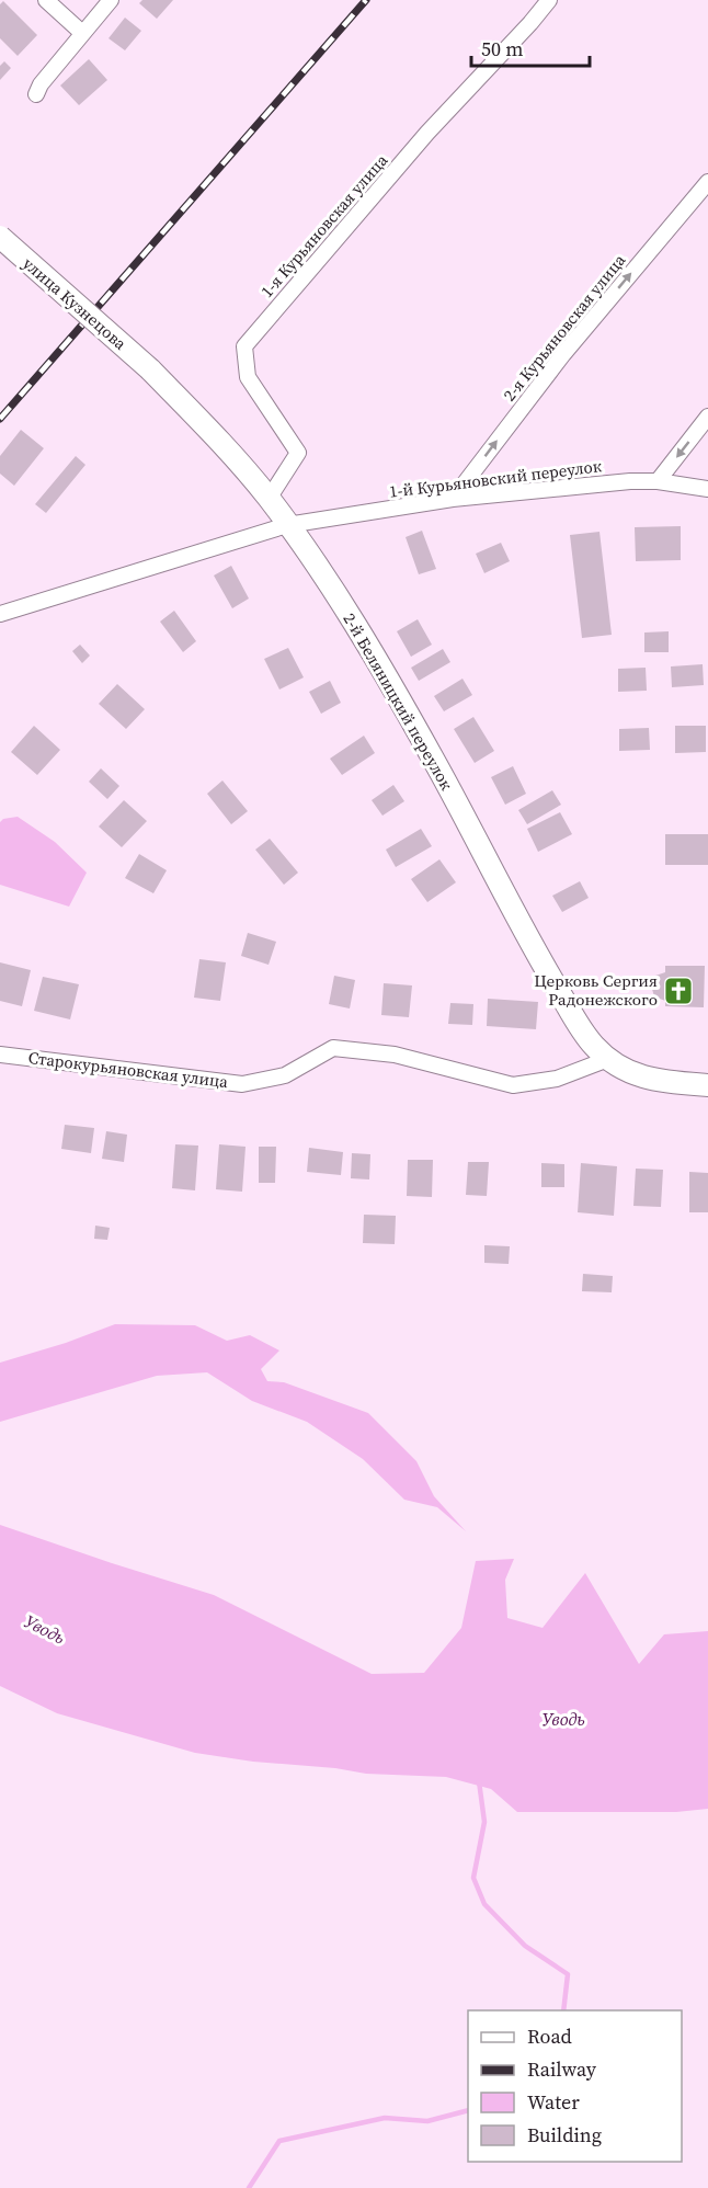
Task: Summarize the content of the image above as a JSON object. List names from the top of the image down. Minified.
{"streets":{"main road":["улица Кузнецова","2-й Беляницкий переулок"],"street":["1-я Курьяновская улица","2-я Курьяновская улица","1-й Курьяновский переулок","Старокурьяновская улица"]},"crossings":[["1-я Курьяновская улица","2-й Беляницкий переулок"],["улица Кузнецова","2-й Беляницкий переулок"],["2-я Курьяновская улица","1-й Курьяновский переулок"],["1-й Курьяновский переулок","2-й Беляницкий переулок"],["2-й Беляницкий переулок","Старокурьяновская улица"]],"one_way":["2-я Курьяновская улица"],"water":["Уводь"],"places":{"church":["Церковь Сергия Радонежского"]},"legend":["Road","Railway","Water","Building"],"scale_bar":"50 m"}
